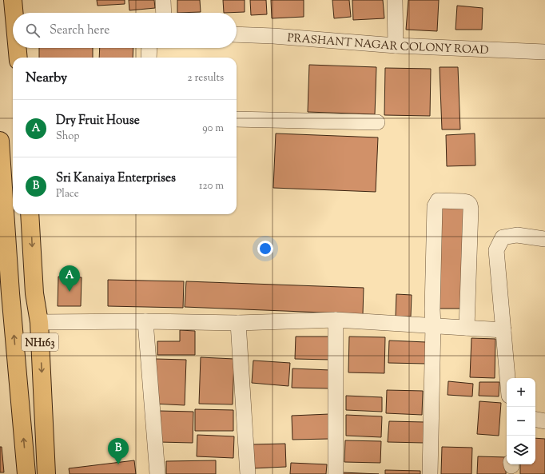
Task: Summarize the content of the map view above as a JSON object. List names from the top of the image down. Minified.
{"streets":{"highway":["NH163"],"street":["PRASHANT NAGAR COLONY ROAD"]},"page":{"search":"Search here","heading":["Nearby","2 results"],"list":[{"mark":"A","name":"Dry Fruit House","note":"Shop","value":"90 m"},{"mark":"B","name":"Sri Kanaiya Enterprises","note":"Place","value":"120 m"}],"pins":["A","B"],"map_buttons":["+","−"]}}
